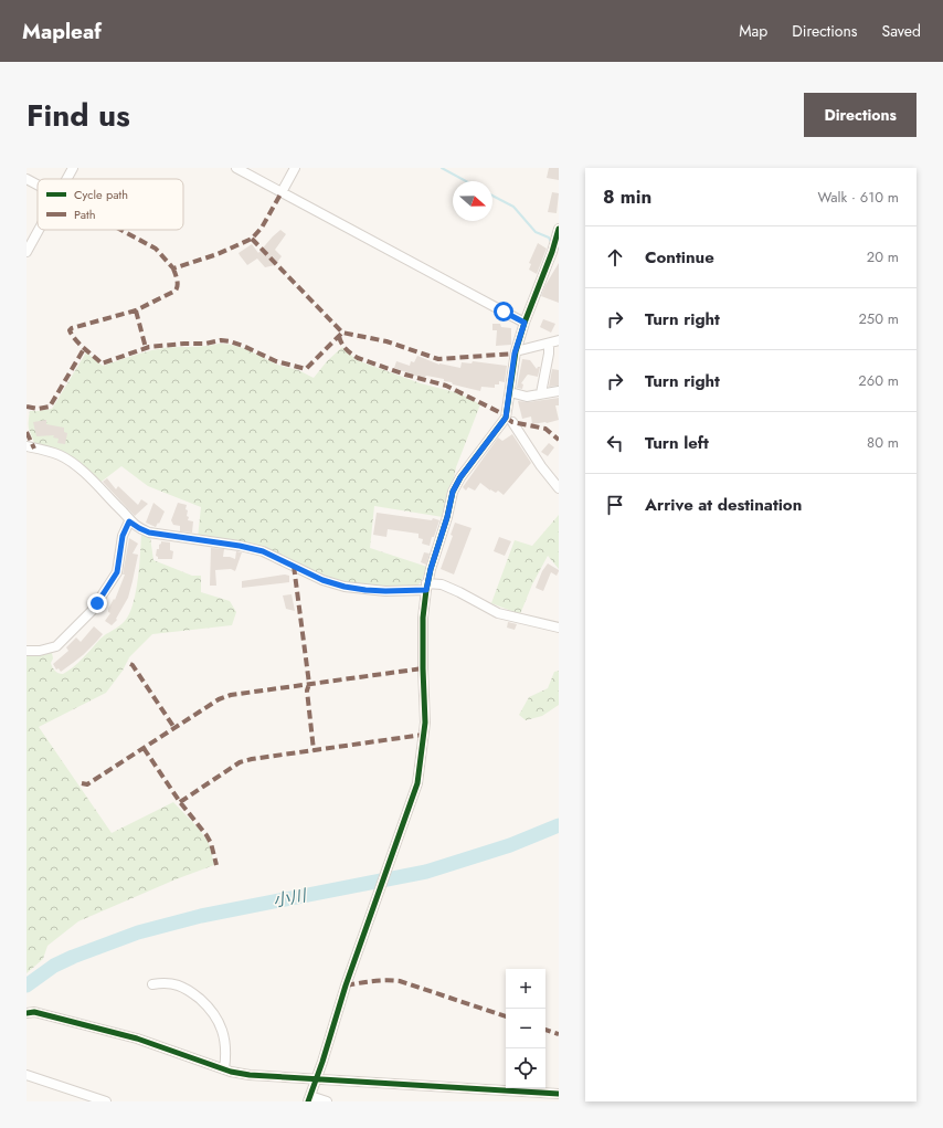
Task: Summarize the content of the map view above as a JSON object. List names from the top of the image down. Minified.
{"water":["小川"],"legend":["Cycle path","Path"],"north":"right","page":{"header":"Mapleaf","nav":["Map","Directions","Saved"],"title":"Find us","buttons":"Directions","heading":["8 min","Walk · 610 m"],"list":[["Continue","20 m"],["Turn right","250 m"],["Turn right","260 m"],["Turn left","80 m"],"Arrive at destination"],"map_buttons":["+","−"]}}
